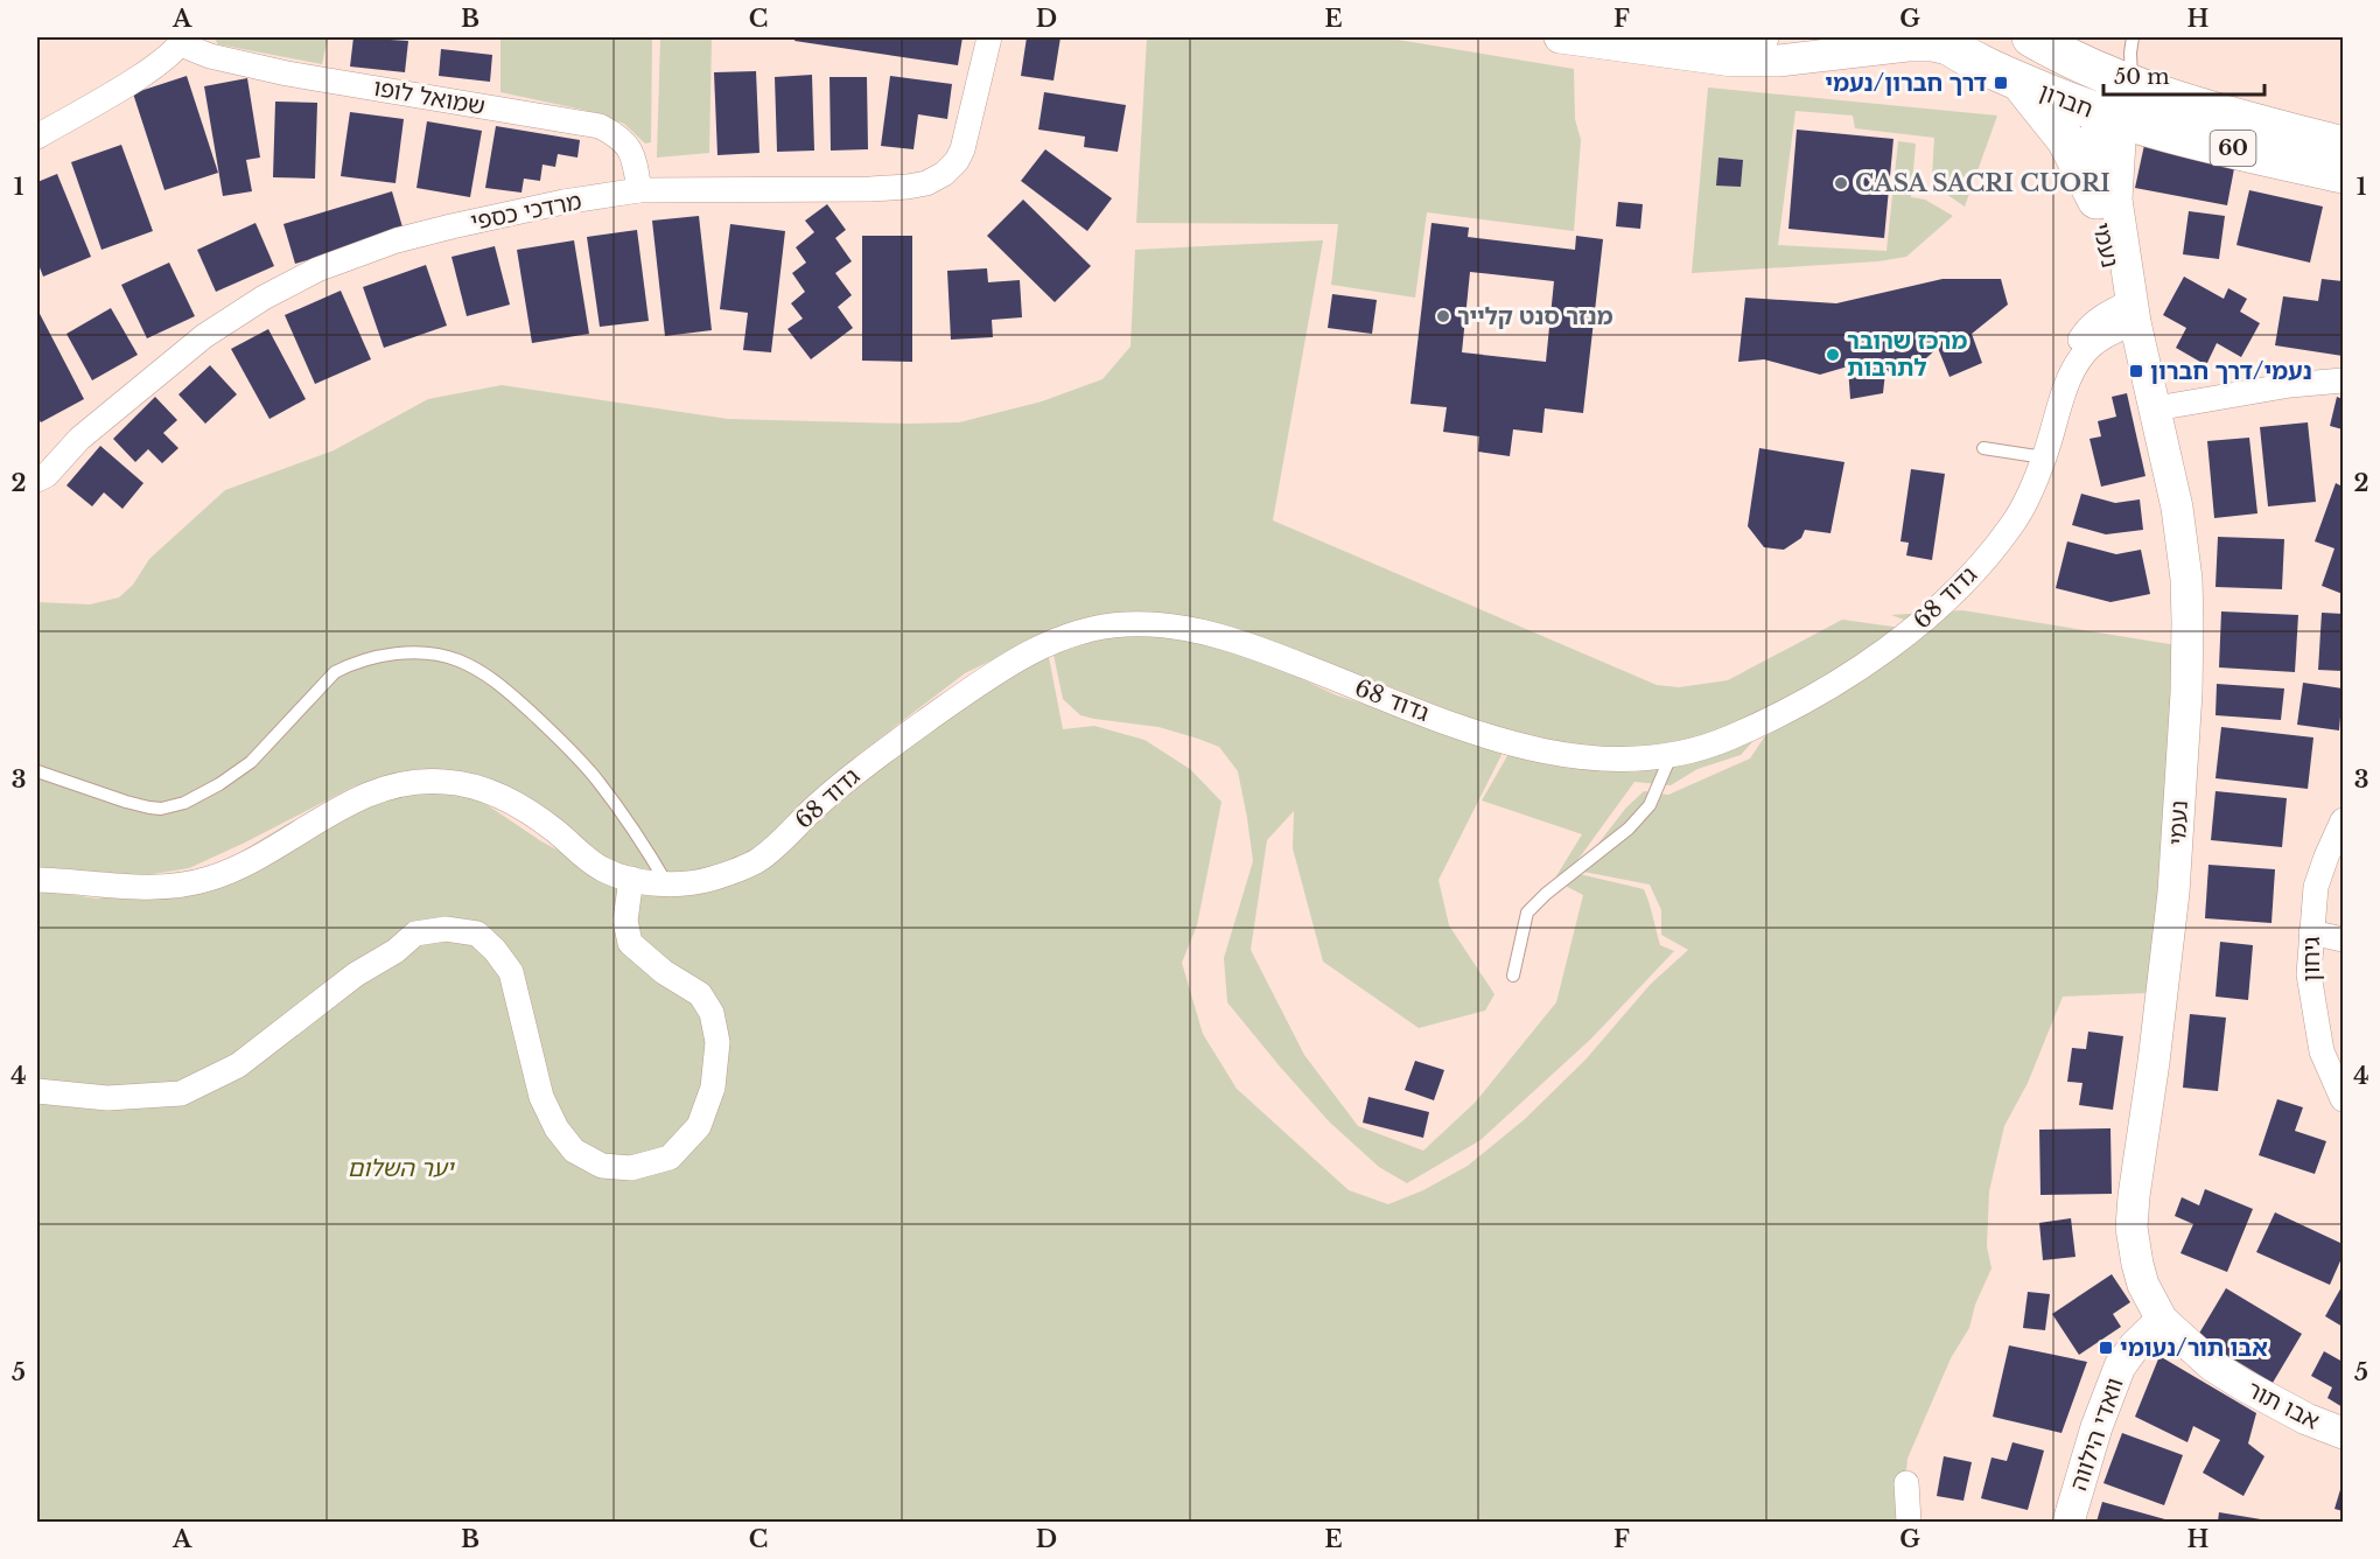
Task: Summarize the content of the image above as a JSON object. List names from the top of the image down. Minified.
{"streets":{"highway":["חברון","60"],"street":["שמואל לופו","מרדכי כספי","נעמי","גדוד 68","גיחון","אבו תור","וואדי הילווה"]},"crossings":[["שמואל לופו","מרדכי כספי"],["חברון","60"],["חברון","נעמי"],["60","נעמי"],["נעמי","גדוד 68"],["נעמי","אבו תור"],["נעמי","וואדי הילווה"],["אבו תור","וואדי הילווה"]],"parks":["יער השלום"],"places":{"transit":["דרך חברון/נעמי","נעמי/דרך חברון","אבו תור/נעומי"],"other":["CASA SACRI CUORI","מנזר סנט קלייר","מרכז שרובר לתרבות"]},"scale_bar":"50 m","grid":{"columns":["A","B","C","D","E","F","G","H"],"rows":["1","2","3","4","5"]}}
